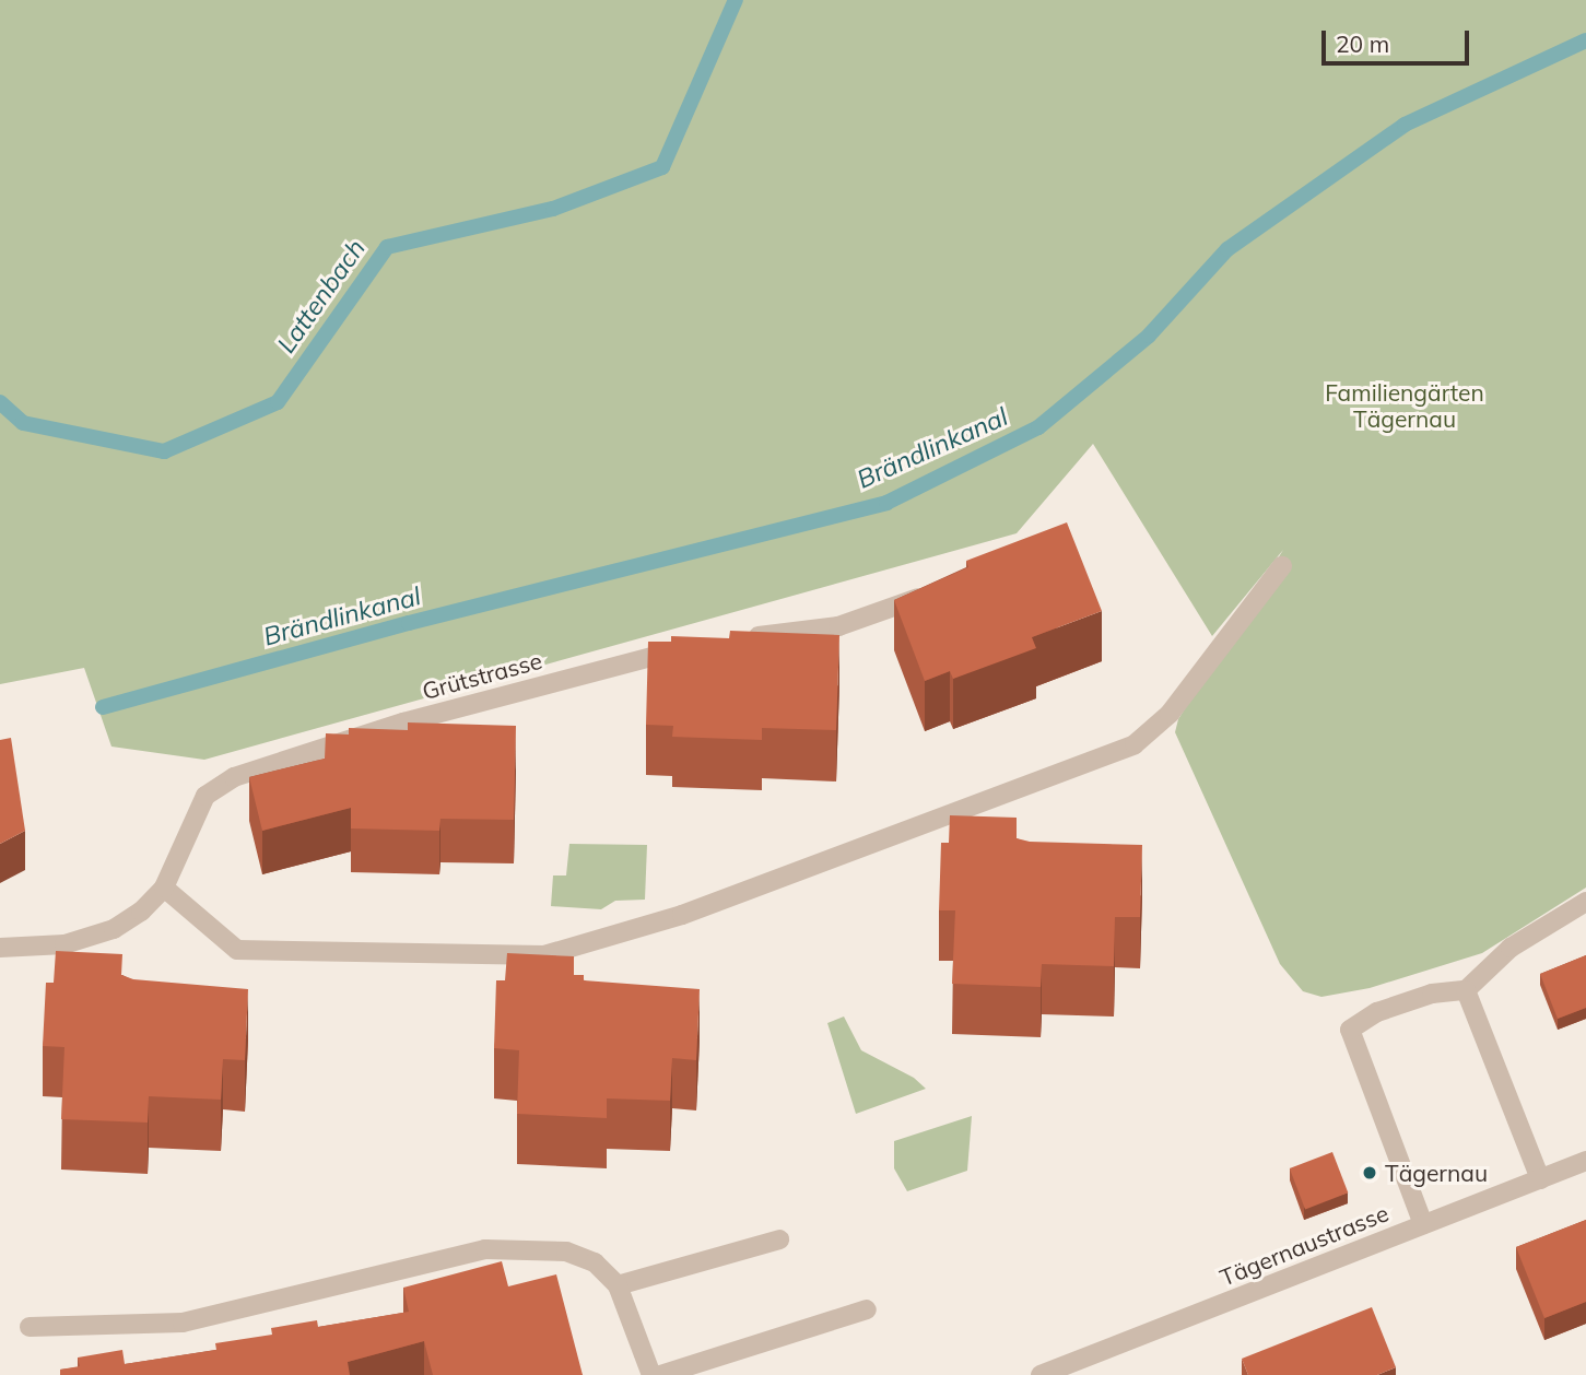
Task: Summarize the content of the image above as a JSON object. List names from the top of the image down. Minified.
{"streets":{"street":["Grütstrasse","Tägernaustrasse"]},"water":["Lattenbach","Brändlinkanal"],"parks":["Familiengärten Tägernau"],"places":["Tägernau"],"scale_bar":"20 m"}
